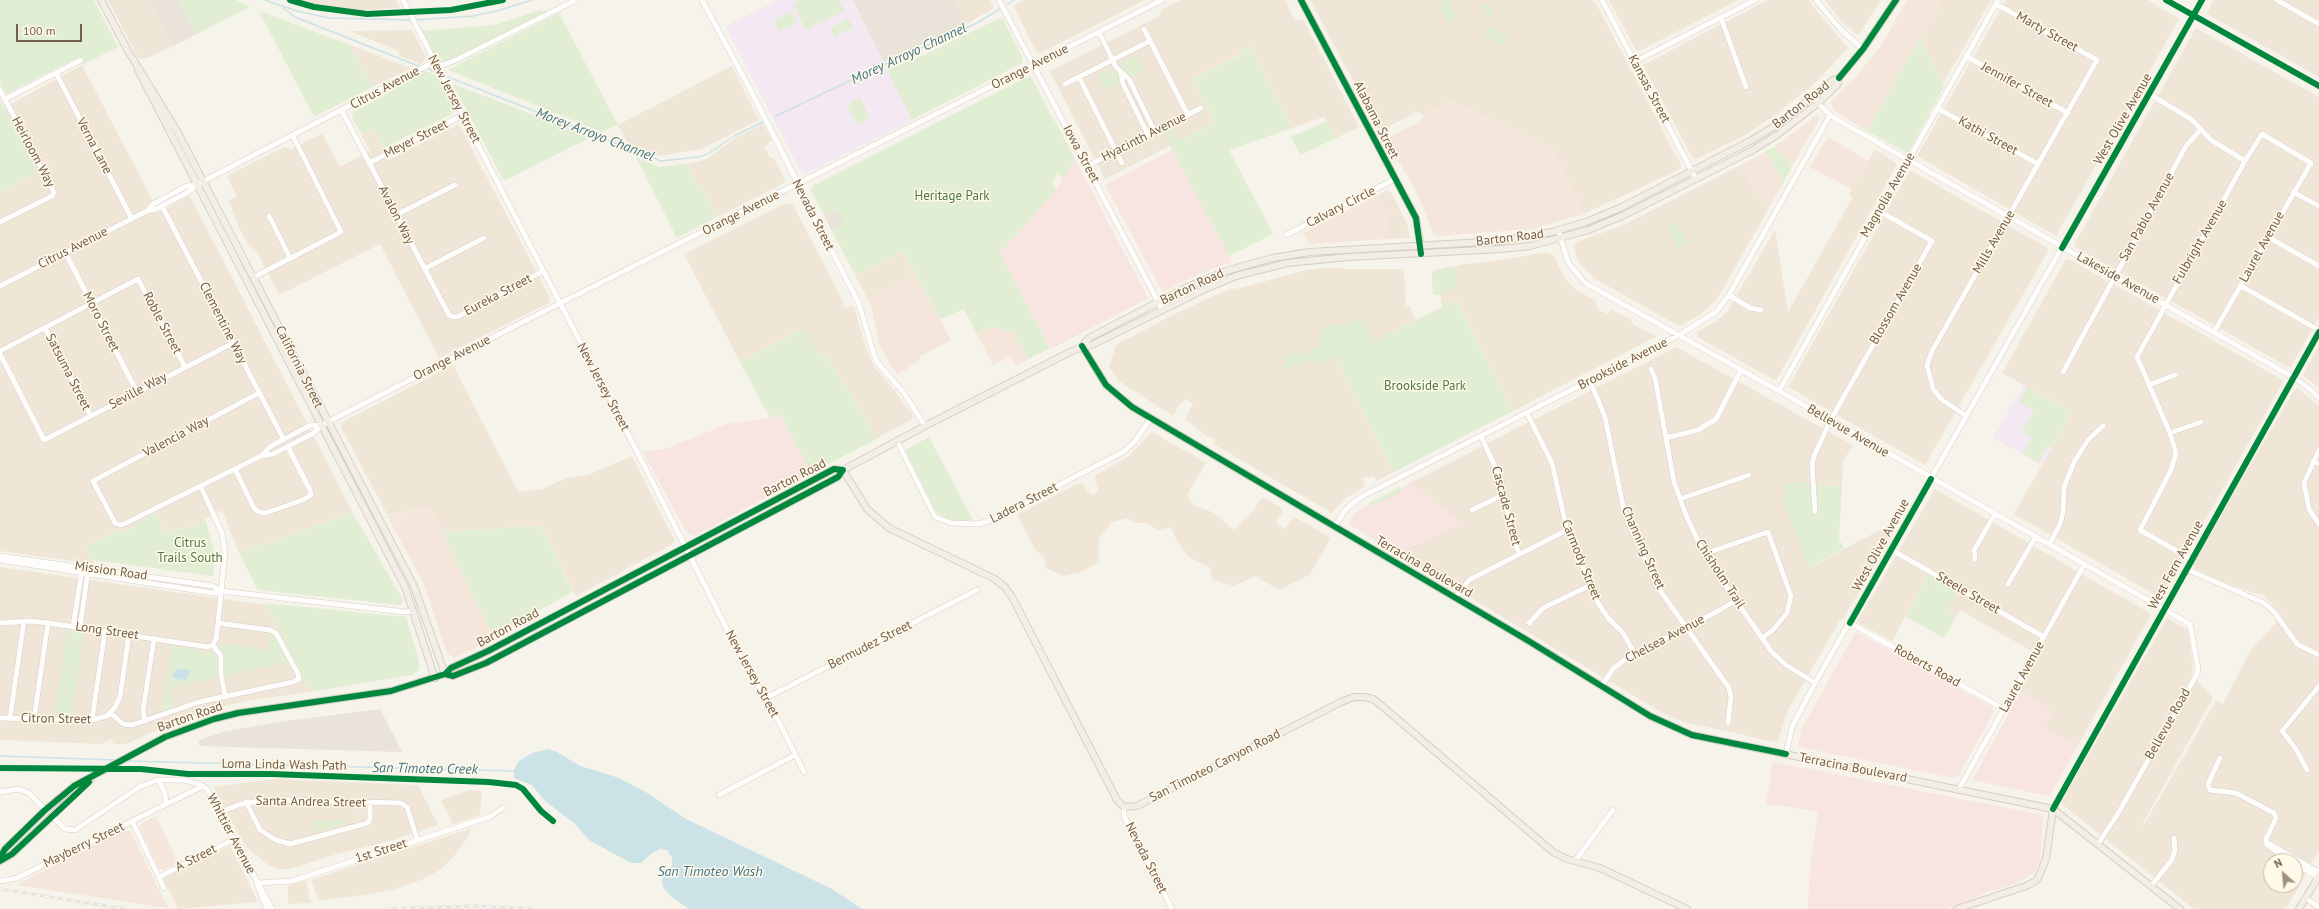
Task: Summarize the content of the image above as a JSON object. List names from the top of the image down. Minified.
{"streets":{"main road":["Barton Road","Alabama Street","California Street","West Fern Avenue","Terracina Boulevard","San Timoteo Canyon Road"],"street":["Marty Street","Orange Avenue","Jennifer Street","Citrus Avenue","Kansas Street","New Jersey Street","West Olive Avenue","Kathi Street","Hyacinth Avenue","Meyer Street","Verna Lane","Heirloom Way","Iowa Street","Magnolia Avenue","Calvary Circle","Avalon Way","Nevada Street","San Pablo Avenue","Mills Avenue","Fulbright Avenue","Laurel Avenue","Lakeside Avenue","Eureka Street","Blossom Avenue","Moro Street","Roble Street","Clementine Way","Brookside Avenue","Satsuma Street","Seville Way","Bellevue Avenue","Valencia Way","Ladera Street","Cascade Street","Channing Street","Carmody Street","Mission Road","Chisholm Trail","Steele Street","Long Street","Chelsea Avenue","Bermudez Street","Roberts Road","Citron Street","Bellevue Road","Santa Andrea Street","Whittier Avenue","Mayberry Street","1st Street","A Street"],"cycle path":["Loma Linda Wash Path"]},"crossings":[["Marty Street","Magnolia Avenue"],["Marty Street","Mills Avenue"],["Orange Avenue","New Jersey Street"],["Orange Avenue","Iowa Street"],["Orange Avenue","Nevada Street"],["Orange Avenue","Clementine Way"],["Orange Avenue","California Street"],["Orange Avenue","Valencia Way"],["Jennifer Street","Magnolia Avenue"],["Jennifer Street","Mills Avenue"],["Citrus Avenue","New Jersey Street"],["Citrus Avenue","Verna Lane"],["Citrus Avenue","Avalon Way"],["Citrus Avenue","Moro Street"],["Citrus Avenue","Clementine Way"],["Citrus Avenue","California Street"],["Kansas Street","Barton Road"],["New Jersey Street","Barton Road"],["New Jersey Street","Meyer Street"],["New Jersey Street","Eureka Street"],["New Jersey Street","Bermudez Street"],["Barton Road","Alabama Street"],["Barton Road","Iowa Street"],["Barton Road","Nevada Street"],["Barton Road","Lakeside Avenue"],["Barton Road","California Street"],["Barton Road","Bellevue Avenue"],["Barton Road","Ladera Street"],["Barton Road","Terracina Boulevard"],["Barton Road","Mayberry Street"],["West Olive Avenue","Mills Avenue"],["West Olive Avenue","Lakeside Avenue"],["West Olive Avenue","Bellevue Avenue"],["West Olive Avenue","Terracina Boulevard"],["West Olive Avenue","Chisholm Trail"],["West Olive Avenue","Steele Street"],["West Olive Avenue","Roberts Road"],["Alabama Street","Calvary Circle"],["Kathi Street","Magnolia Avenue"],["Kathi Street","Mills Avenue"],["Hyacinth Avenue","Iowa Street"],["Meyer Street","Avalon Way"],["Magnolia Avenue","Lakeside Avenue"],["Magnolia Avenue","Blossom Avenue"],["Magnolia Avenue","Bellevue Avenue"],["Avalon Way","Eureka Street"],["Nevada Street","San Timoteo Canyon Road"],["San Pablo Avenue","Lakeside Avenue"],["Mills Avenue","Lakeside Avenue"],["Fulbright Avenue","Laurel Avenue"],["Fulbright Avenue","Lakeside Avenue"],["Fulbright Avenue","West Fern Avenue"],["Laurel Avenue","Lakeside Avenue"],["Laurel Avenue","Bellevue Avenue"],["Laurel Avenue","Terracina Boulevard"],["Laurel Avenue","Steele Street"],["Laurel Avenue","Roberts Road"],["Lakeside Avenue","Brookside Avenue"],["Lakeside Avenue","West Fern Avenue"],["Blossom Avenue","Bellevue Avenue"],["Moro Street","Roble Street"],["Moro Street","Seville Way"],["Roble Street","Seville Way"],["Clementine Way","Seville Way"],["Clementine Way","Valencia Way"],["Brookside Avenue","Bellevue Avenue"],["Brookside Avenue","Cascade Street"],["Brookside Avenue","Channing Street"],["Brookside Avenue","Carmody Street"],["Brookside Avenue","Terracina Boulevard"],["California Street","Mission Road"],["Satsuma Street","Seville Way"],["Bellevue Avenue","West Fern Avenue"],["Bellevue Avenue","Bellevue Road"],["Ladera Street","Terracina Boulevard"],["Channing Street","Chelsea Avenue"],["Carmody Street","Chelsea Avenue"],["West Fern Avenue","Terracina Boulevard"],["West Fern Avenue","Bellevue Road"],["Terracina Boulevard","Chelsea Avenue"],["Terracina Boulevard","Bellevue Road"],["Chisholm Trail","Chelsea Avenue"],["Santa Andrea Street","Whittier Avenue"],["Santa Andrea Street","1st Street"],["Whittier Avenue","Mayberry Street"],["Whittier Avenue","1st Street"],["Whittier Avenue","A Street"]],"water":["Morey Arroyo Channel","San Timoteo Creek","San Timoteo Wash"],"parks":["Heritage Park","Brookside Park","Citrus Trails South"],"scale_bar":"100 m","north":"top left"}
